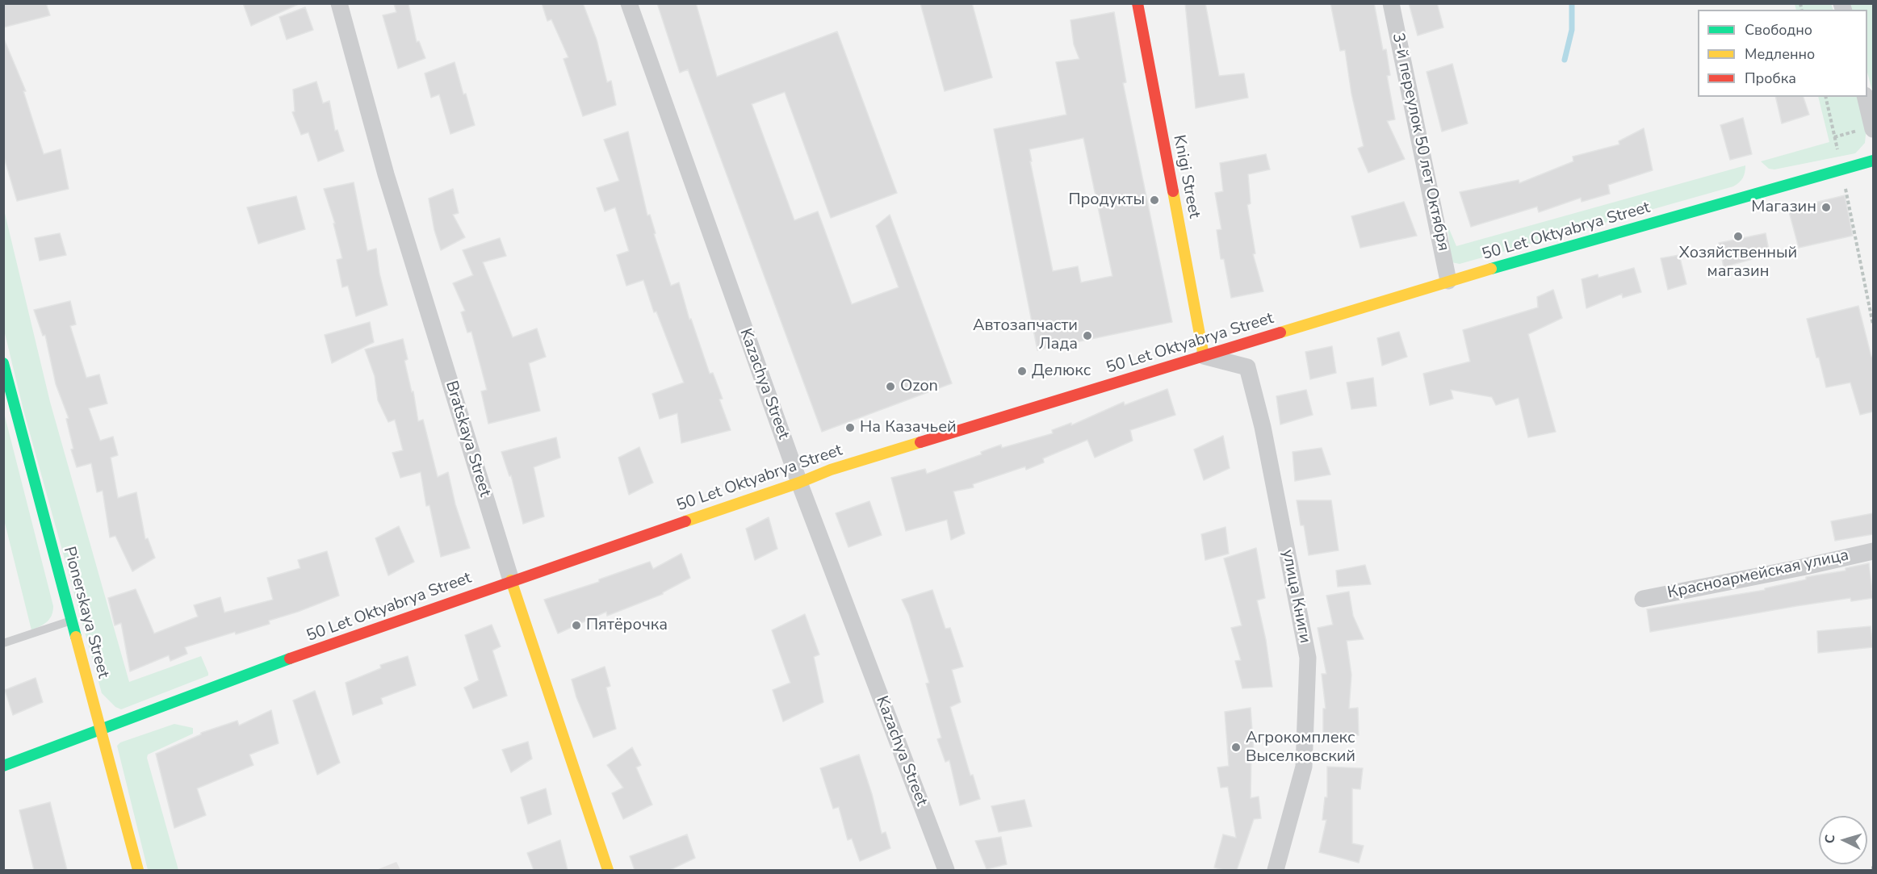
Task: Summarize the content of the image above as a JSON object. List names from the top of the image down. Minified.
{"streets":{"main road":["Knigi Street","50 Let Oktyabrya Street","Bratskaya Street","Pionerskaya Street"],"street":["3-й переулок 50 лет Октября","Kazachya Street","Красноармейская улица","улица Книги"]},"crossings":[["3-й переулок 50 лет Октября","50 Let Oktyabrya Street"],["Knigi Street","50 Let Oktyabrya Street"],["Knigi Street","улица Книги"],["50 Let Oktyabrya Street","Kazachya Street"],["50 Let Oktyabrya Street","Bratskaya Street"],["50 Let Oktyabrya Street","улица Книги"],["50 Let Oktyabrya Street","Pionerskaya Street"]],"places":["Продукты","Магазин","Хозяйственный магазин","Автозапчасти Лада","Делюкс","Ozon","На Казачьей","Пятёрочка","Агрокомплекс Выселковский"],"legend":["Свободно","Медленно","Пробка"],"north":"left"}
